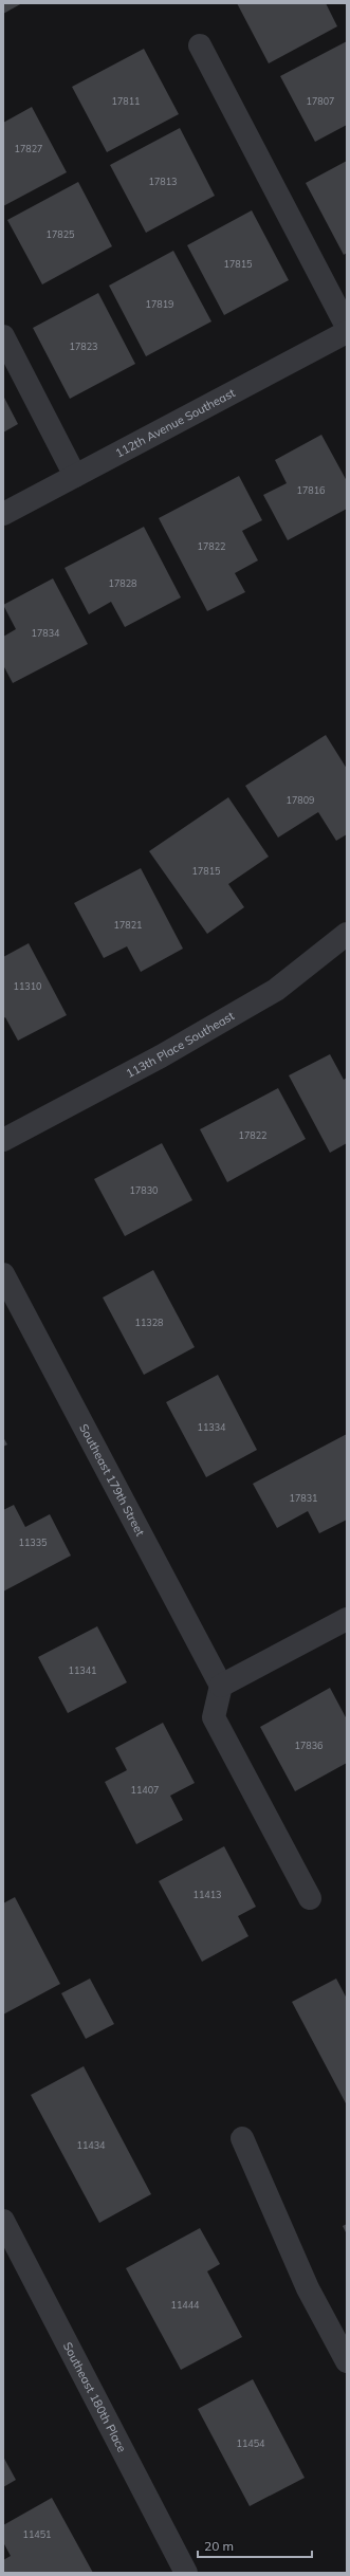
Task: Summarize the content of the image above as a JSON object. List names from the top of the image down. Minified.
{"streets":{"street":["112th Avenue Southeast","113th Place Southeast","Southeast 179th Street","Southeast 180th Place"]},"house_numbers":["17811","17807","17827","17813","17825","17815","17819","17823","17816","17822","17828","17834","17809","17815","17821","11310","17822","17830","11328","11334","17831","11335","11341","17836","11407","11413","11434","11444","11454","11451"],"scale_bar":"20 m"}
